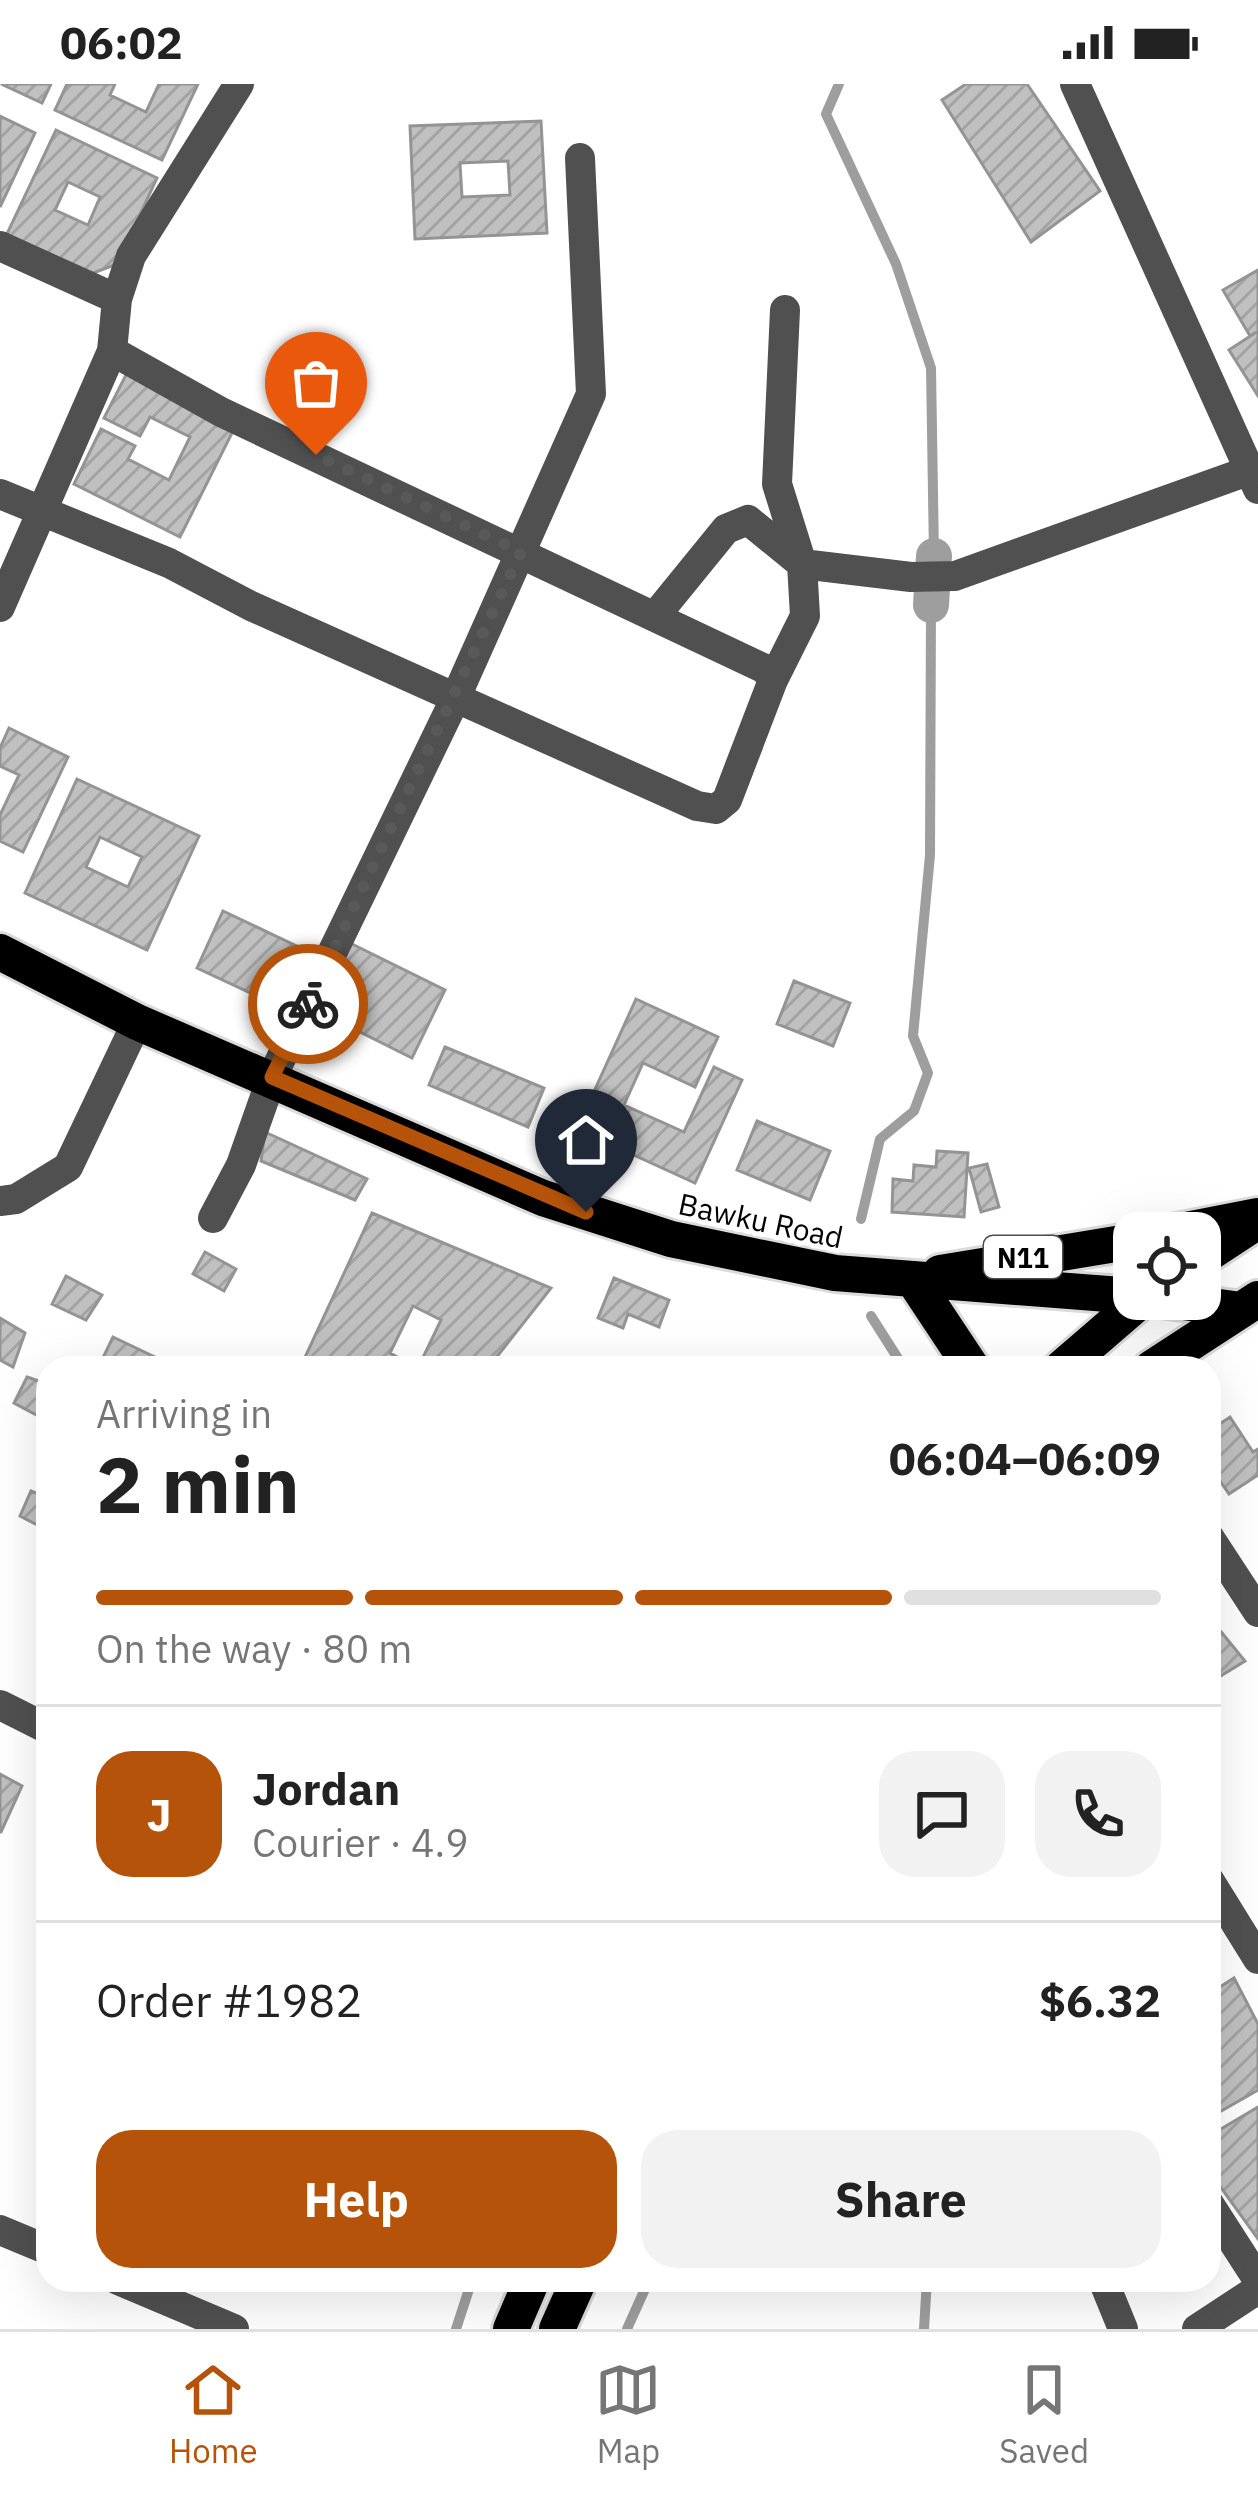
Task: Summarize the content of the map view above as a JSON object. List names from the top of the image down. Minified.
{"streets":{"highway":["Bawku Road","N11"]},"crossings":[["Bawku Road","N11"]],"page":{"status":"06:02","heading":["2 min","Arriving in","06:04–06:09"],"panel":["Jordan","Courier · 4.9","Order #1982","$6.32"],"bar":"On the way · 80 m","round":"J","buttons":["Help","Share"],"tabs":["Home","Map","Saved"]}}
